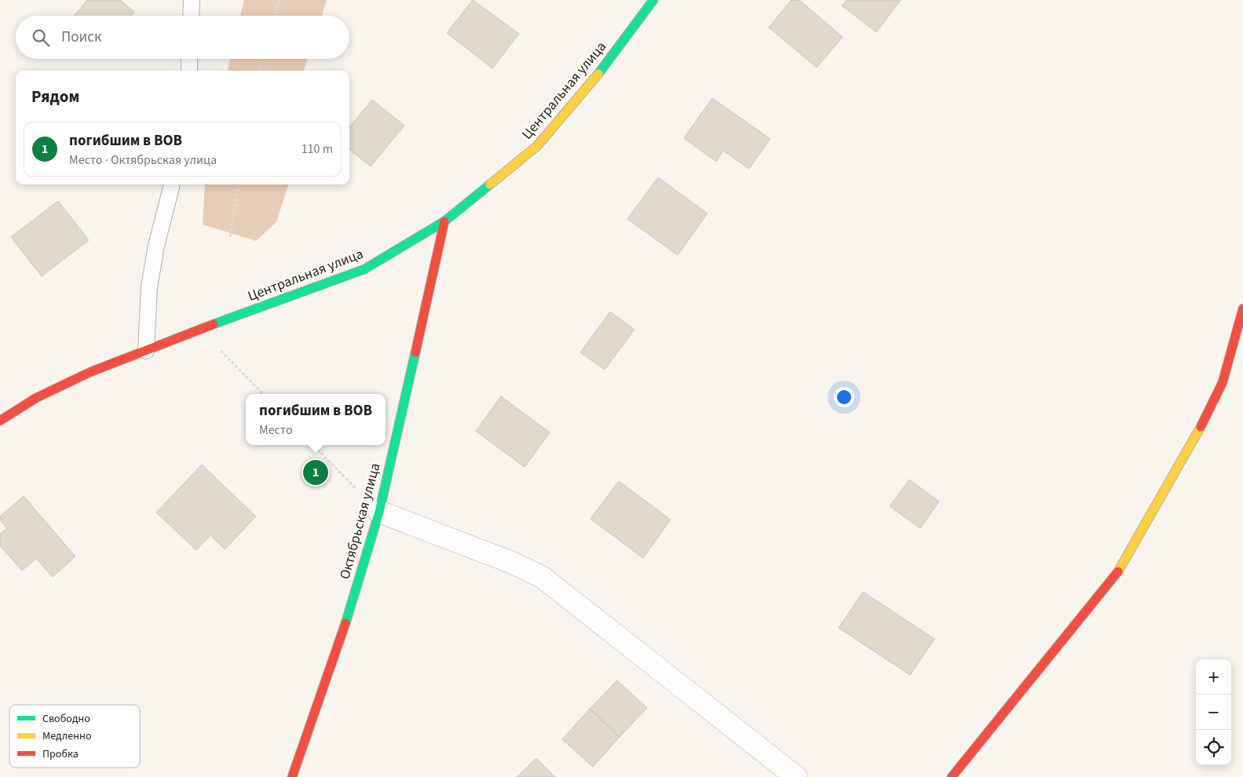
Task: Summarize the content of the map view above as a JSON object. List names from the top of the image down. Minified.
{"streets":{"street":["Центральная улица","Октябрьская улица"]},"crossings":[["Центральная улица","Октябрьская улица"]],"legend":["Свободно","Медленно","Пробка"],"page":{"search":"Поиск","heading":"Рядом","list":[{"mark":"1","name":"погибшим в ВОВ","note":"Место · Октябрьская улица","value":"110 m"}],"popup":["погибшим в ВОВ","Место"],"pins":"1","map_buttons":["+","−"]}}
